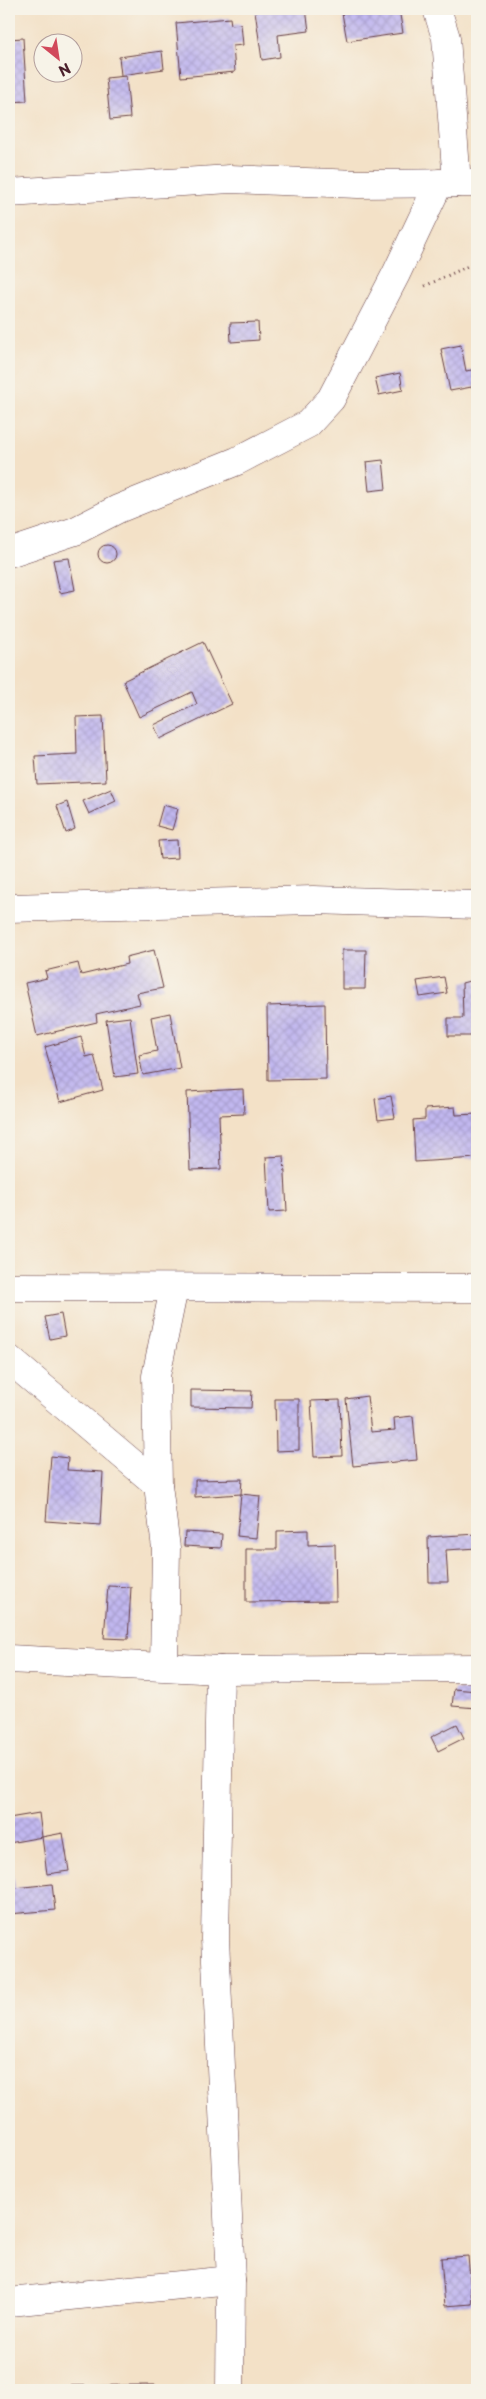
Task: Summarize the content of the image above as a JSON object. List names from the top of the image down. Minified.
{"north":"bottom right"}
